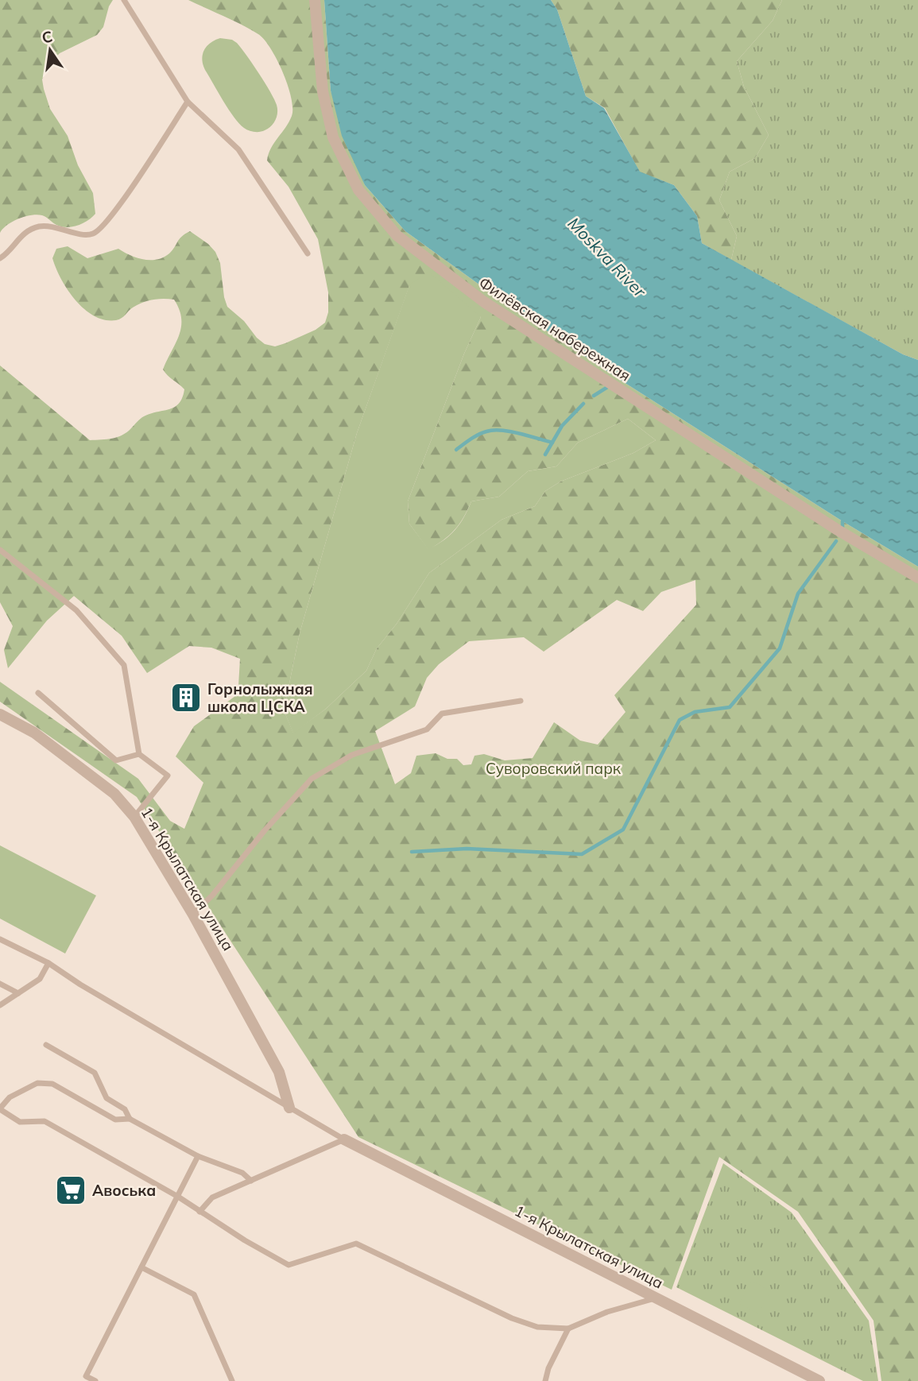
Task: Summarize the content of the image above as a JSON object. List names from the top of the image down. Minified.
{"streets":{"street":["Филёвская набережная","1-я Крылатская улица"]},"water":["Moskva River"],"parks":["Суворовский парк"],"places":{"building":["Горнолыжная школа ЦСКА"],"supermarket":["Авоська"]},"north":"top"}
